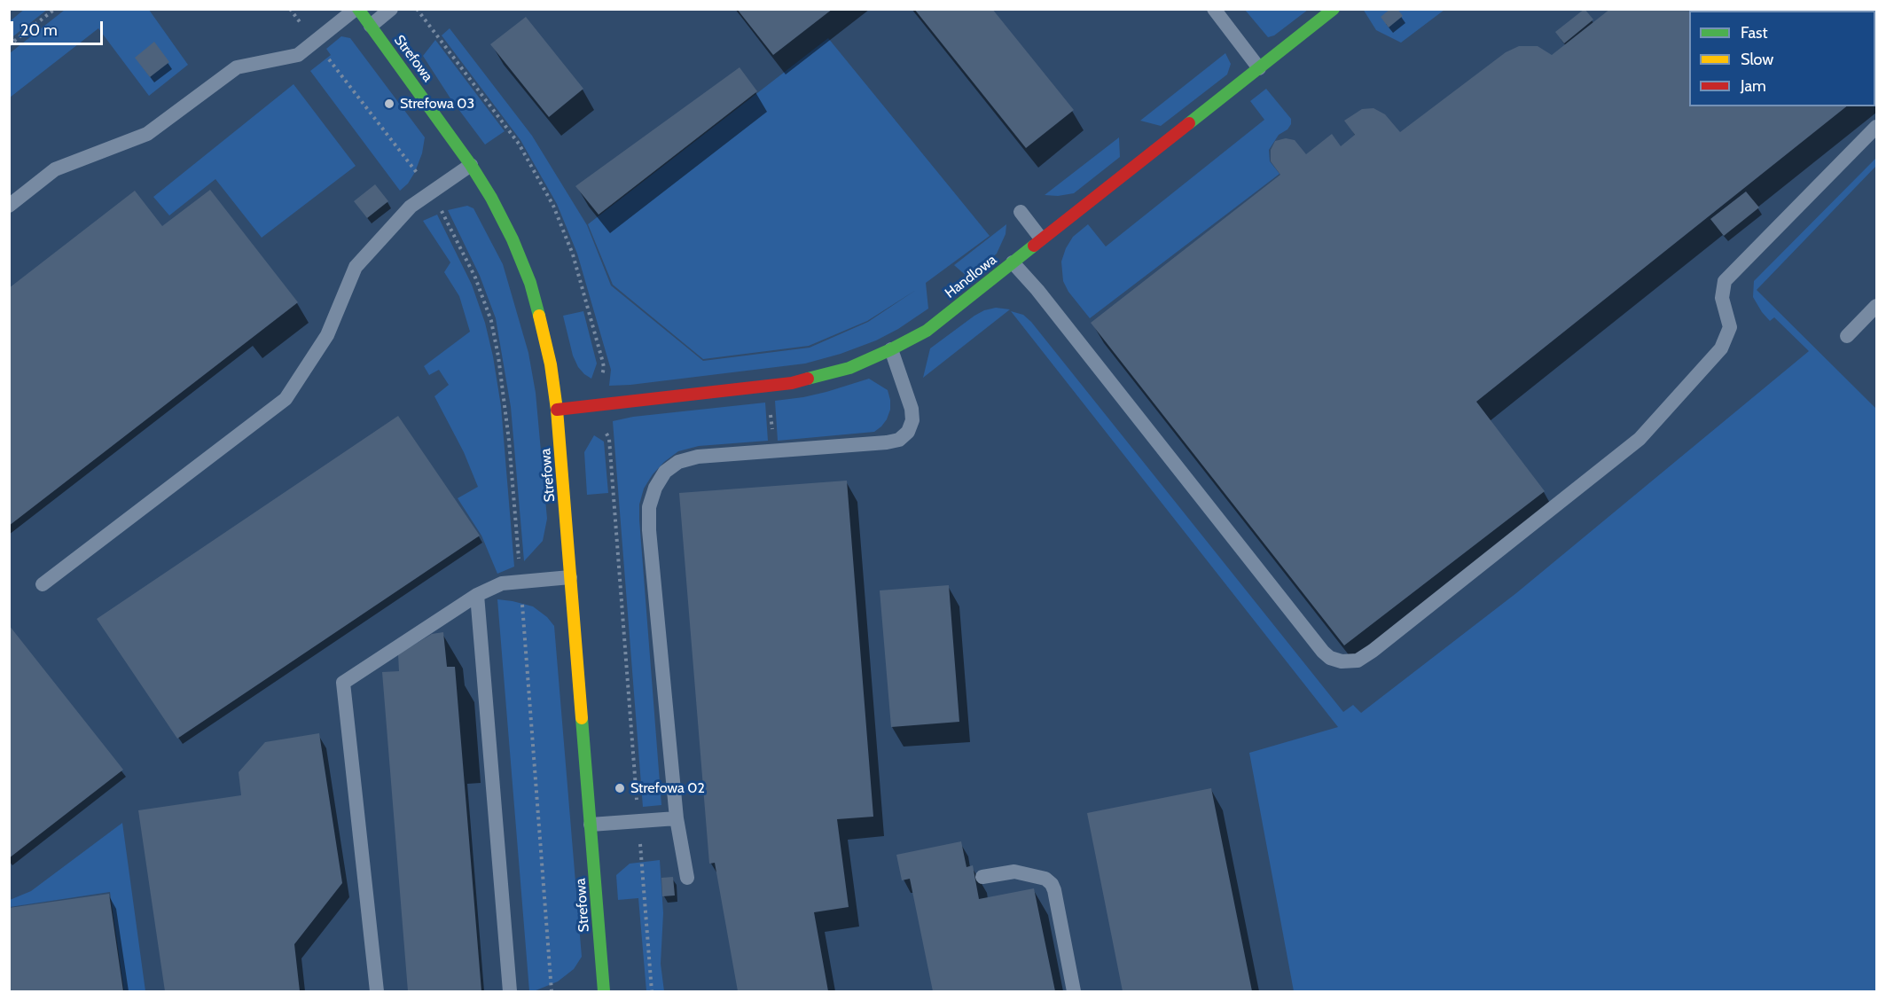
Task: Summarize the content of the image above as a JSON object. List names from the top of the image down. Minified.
{"streets":{"street":["Strefowa","Handlowa"]},"crossings":[["Strefowa","Handlowa"]],"places":["Strefowa 03","Strefowa 02"],"legend":["Fast","Slow","Jam"],"scale_bar":"20 m"}
